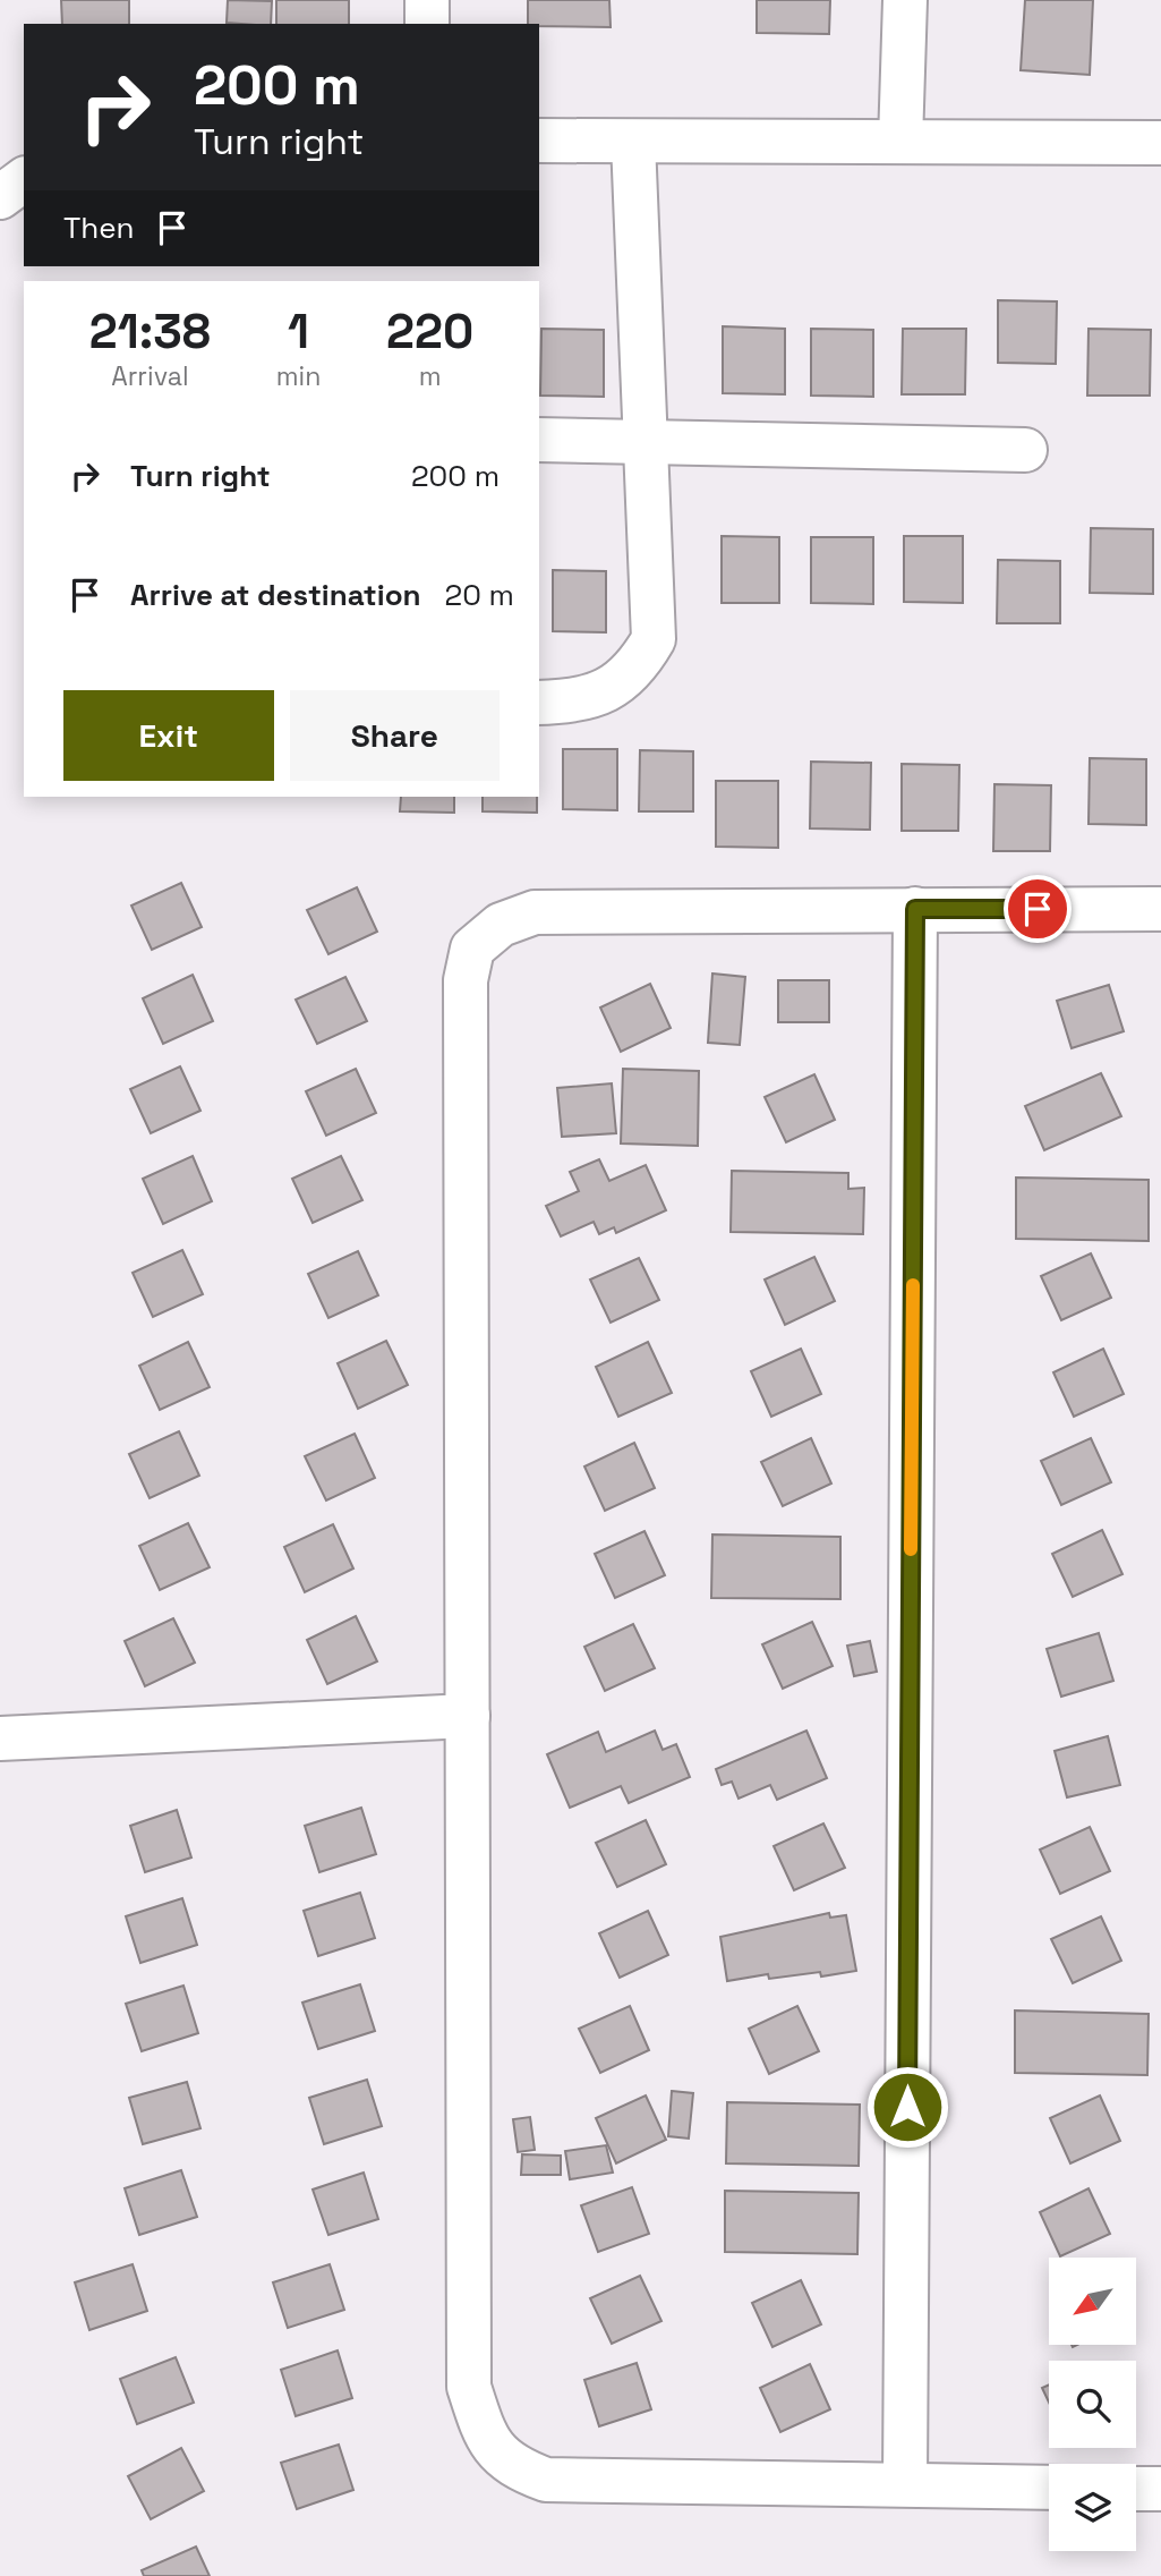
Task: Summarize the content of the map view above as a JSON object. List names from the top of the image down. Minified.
{"north":"bottom left","page":{"turn":["200 m","Turn right"],"then":"Then","eta":["21:38","Arrival","1","min","220","m"],"list":[{"name":"Turn right","value":"200 m"},{"name":"Arrive at destination","value":"20 m"}],"buttons":["Exit","Share"]}}
